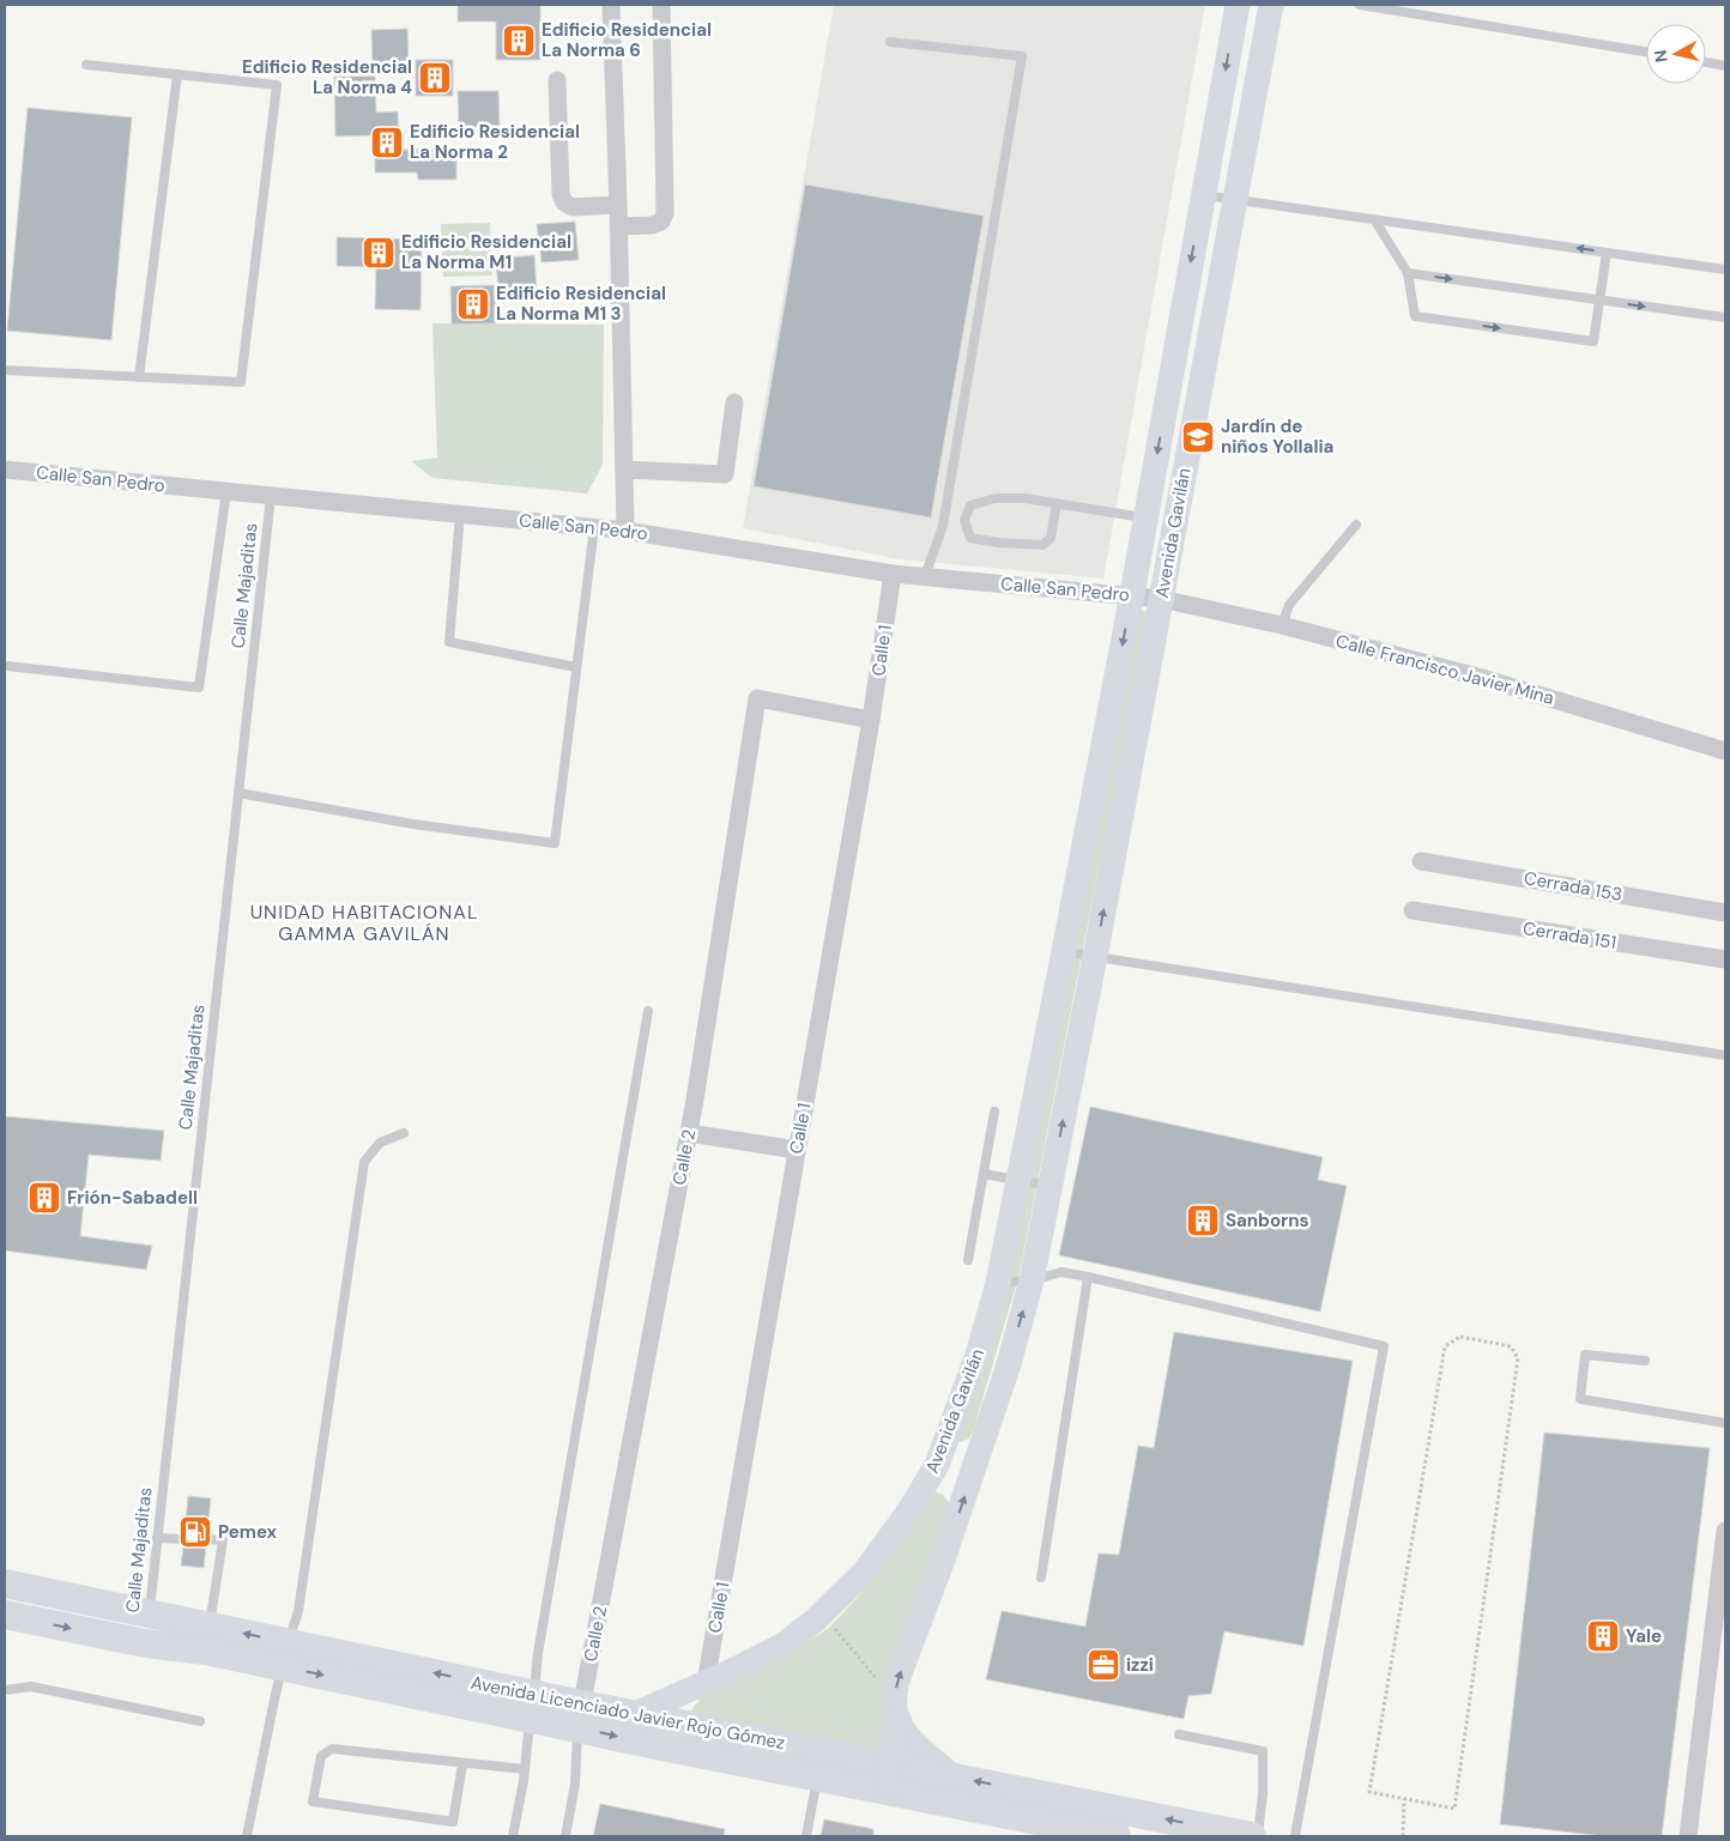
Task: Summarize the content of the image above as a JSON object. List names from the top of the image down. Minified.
{"streets":{"main road":["Avenida Gavilán","Avenida Licenciado Javier Rojo Gómez"],"street":["Calle San Pedro","Calle 1","Calle Francisco Javier Mina","Cerrada 153","Cerrada 151","Calle 2"],"lane":["Calle Majaditas"]},"crossings":[["Calle San Pedro","Avenida Gavilán"],["Calle San Pedro","Calle Majaditas"],["Calle San Pedro","Calle 1"],["Calle San Pedro","Calle Francisco Javier Mina"],["Avenida Gavilán","Calle 1"],["Avenida Gavilán","Calle Francisco Javier Mina"],["Avenida Gavilán","Avenida Licenciado Javier Rojo Gómez"],["Calle Majaditas","Avenida Licenciado Javier Rojo Gómez"],["Calle 1","Calle 2"],["Calle 2","Avenida Licenciado Javier Rojo Gómez"]],"districts":["UNIDAD HABITACIONAL GAMMA GAVILÁN"],"places":{"building":["Edificio Residencial La Norma 6","Edificio Residencial La Norma 4","Edificio Residencial La Norma 2","Edificio Residencial La Norma M1","Edificio Residencial La Norma M1 3","Frión-Sabadell","Sanborns","Yale"],"school or university":["Jardín de niños Yollalia"],"fuel station":["Pemex"],"office":["izzi"]},"north":"left"}
